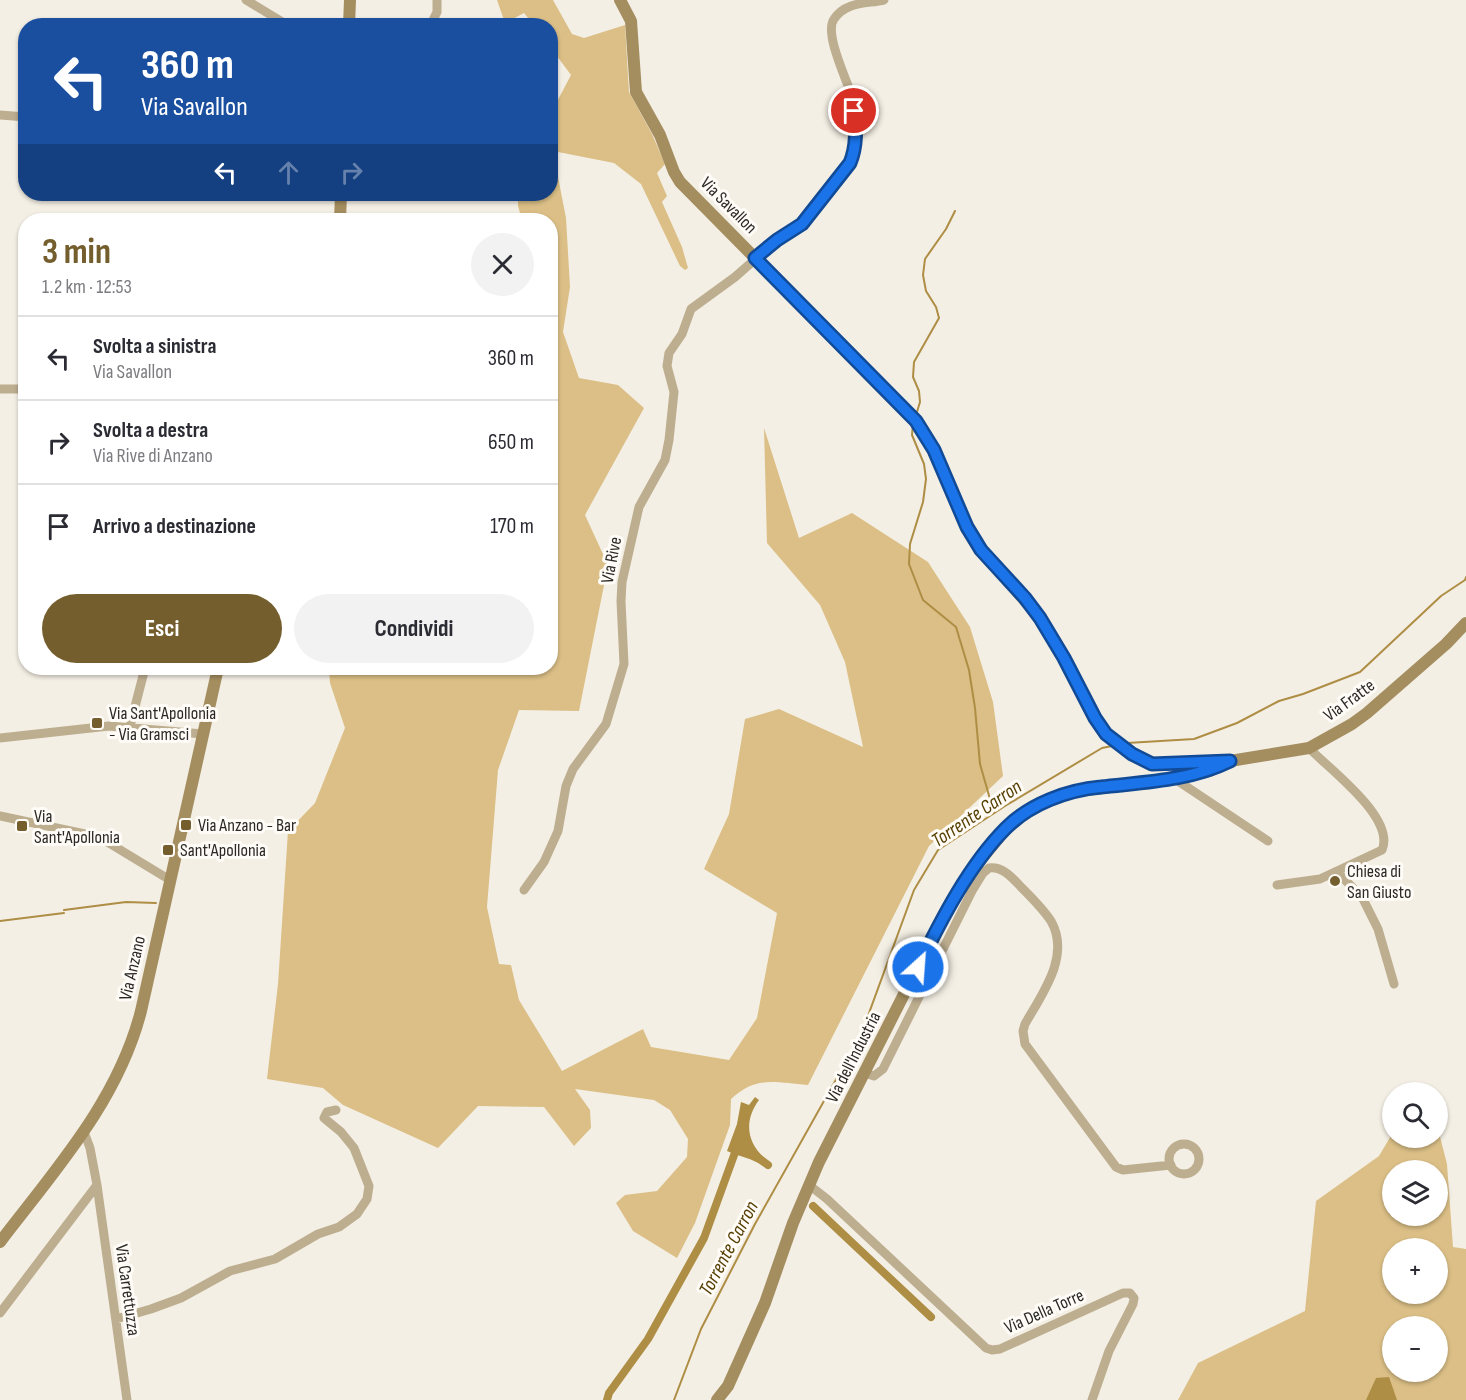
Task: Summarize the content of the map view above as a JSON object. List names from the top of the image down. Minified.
{"streets":{"main road":["Via Savallon","Via Fratte","Via Anzano","Via dell'Industria"],"street":["Via Rive","Via Carrettuzza","Via Della Torre"]},"crossings":[["Via Savallon","Via Rive"],["Via Savallon","Via Fratte"],["Via Savallon","Via dell'Industria"],["Via Fratte","Via dell'Industria"],["Via Anzano","Via Carrettuzza"],["Via dell'Industria","Via Della Torre"]],"water":["Torrente Carron"],"places":{"transit":["Via Sant'Apollonia - Via Gramsci","Via Anzano - Bar","Via Sant'Apollonia","Sant'Apollonia"],"other":["Chiesa di San Giusto"]},"page":{"turn":["360 m","Via Savallon"],"heading":["3 min","1.2 km · 12:53"],"list":[{"name":"Svolta a sinistra","note":"Via Savallon","value":"360 m"},{"name":"Svolta a destra","note":"Via Rive di Anzano","value":"650 m"},{"name":"Arrivo a destinazione","value":"170 m"}],"buttons":["Esci","Condividi"],"map_buttons":["+","−"]}}
